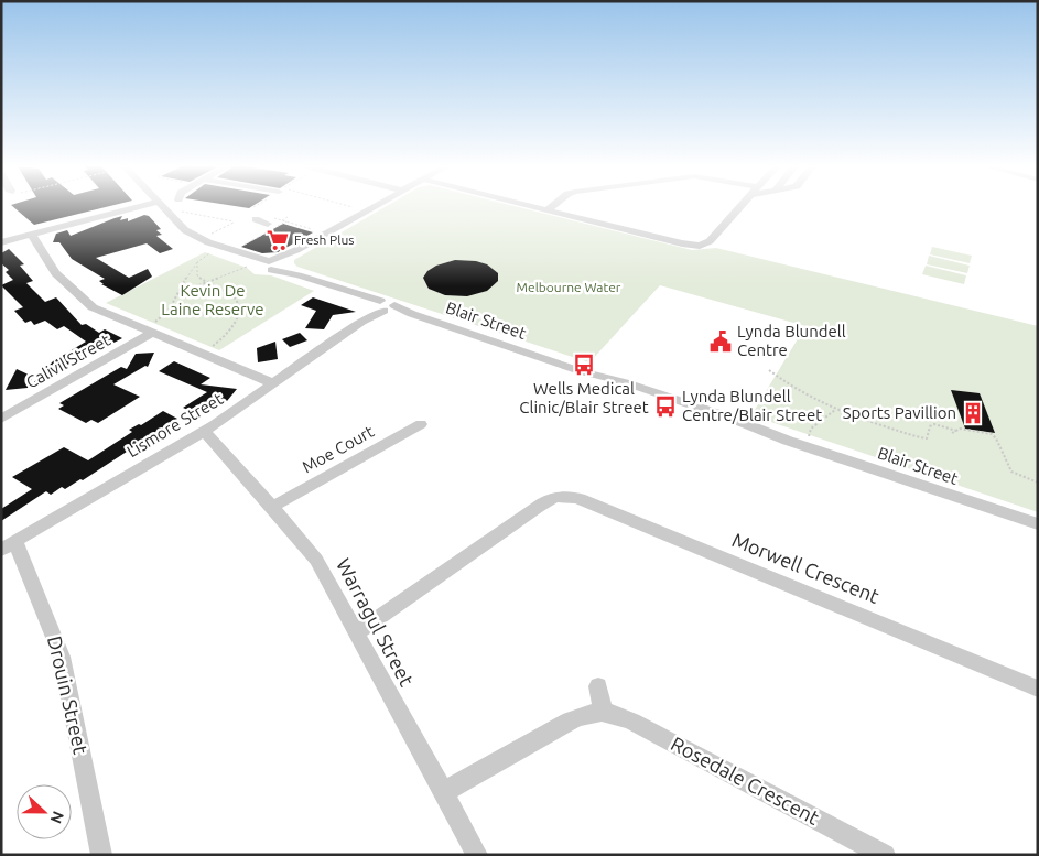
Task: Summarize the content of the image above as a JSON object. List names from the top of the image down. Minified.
{"streets":{"street":["Blair Street","Calivil Street","Lismore Street","Moe Court","Morwell Crescent","Warragul Street","Drouin Street","Rosedale Crescent"]},"crossings":[["Blair Street","Lismore Street"],["Lismore Street","Warragul Street"],["Lismore Street","Drouin Street"],["Moe Court","Warragul Street"],["Morwell Crescent","Warragul Street"]],"parks":["Melbourne Water","Kevin De Laine Reserve"],"places":{"supermarket":["Fresh Plus"],"public building":["Lynda Blundell Centre"],"bus stop":["Wells Medical Clinic/Blair Street","Lynda Blundell Centre/Blair Street"],"building":["Sports Pavillion"]},"north":"right"}
